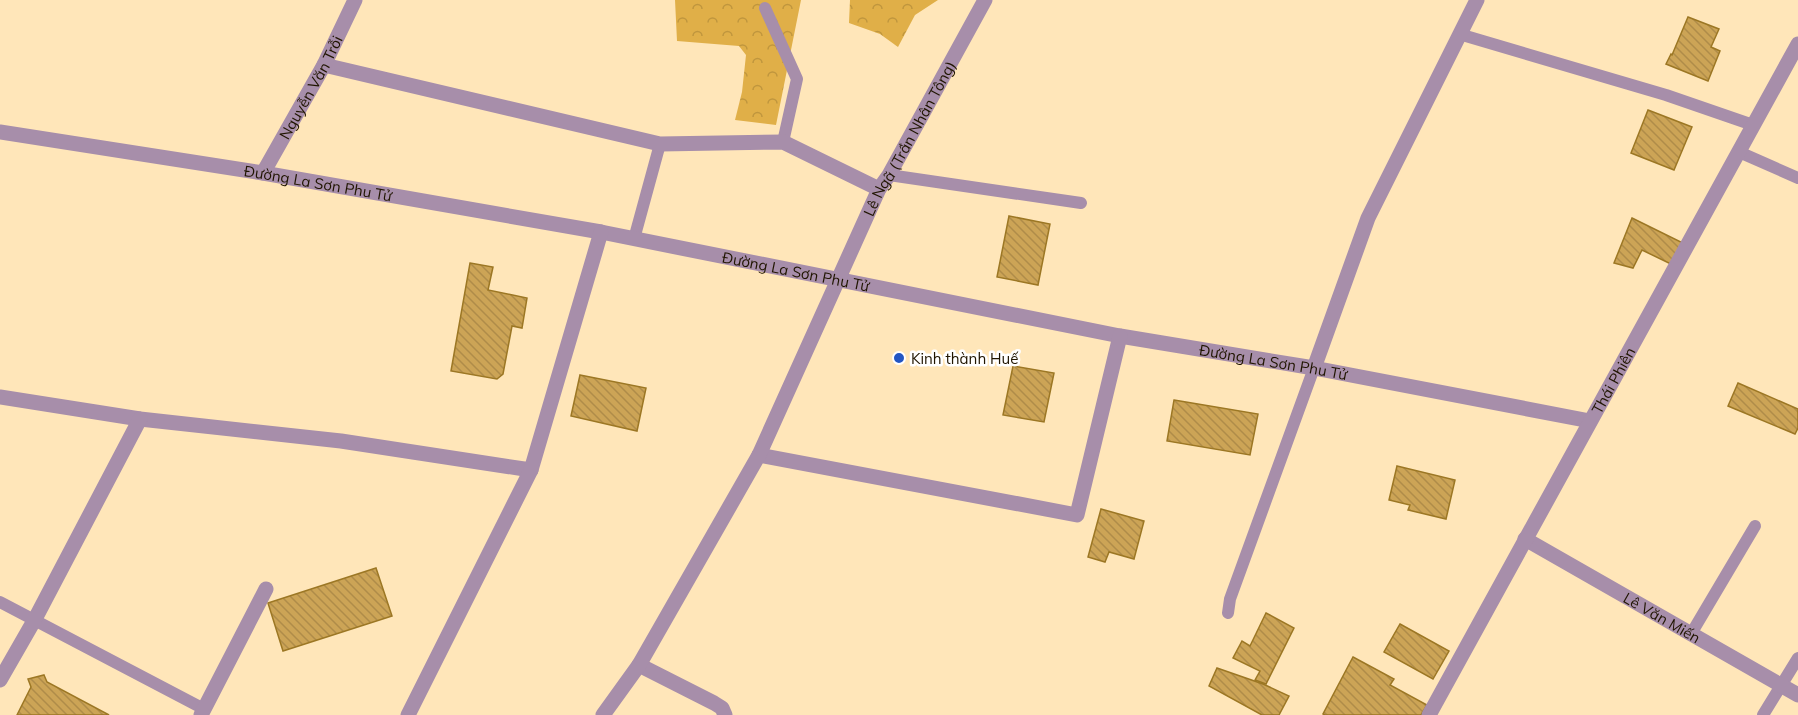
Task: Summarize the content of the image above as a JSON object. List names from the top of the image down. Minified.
{"streets":{"street":["Nguyễn Văn Trỗi","Lê Ngã (Trần Nhân Tông)","Đường La Sơn Phu Tử","Thái Phiên","Lê Văn Miến"]},"crossings":[["Nguyễn Văn Trỗi","Đường La Sơn Phu Tử"],["Lê Ngã (Trần Nhân Tông)","Đường La Sơn Phu Tử"],["Đường La Sơn Phu Tử","Thái Phiên"],["Thái Phiên","Lê Văn Miến"]],"places":["Kinh thành Huế"]}
